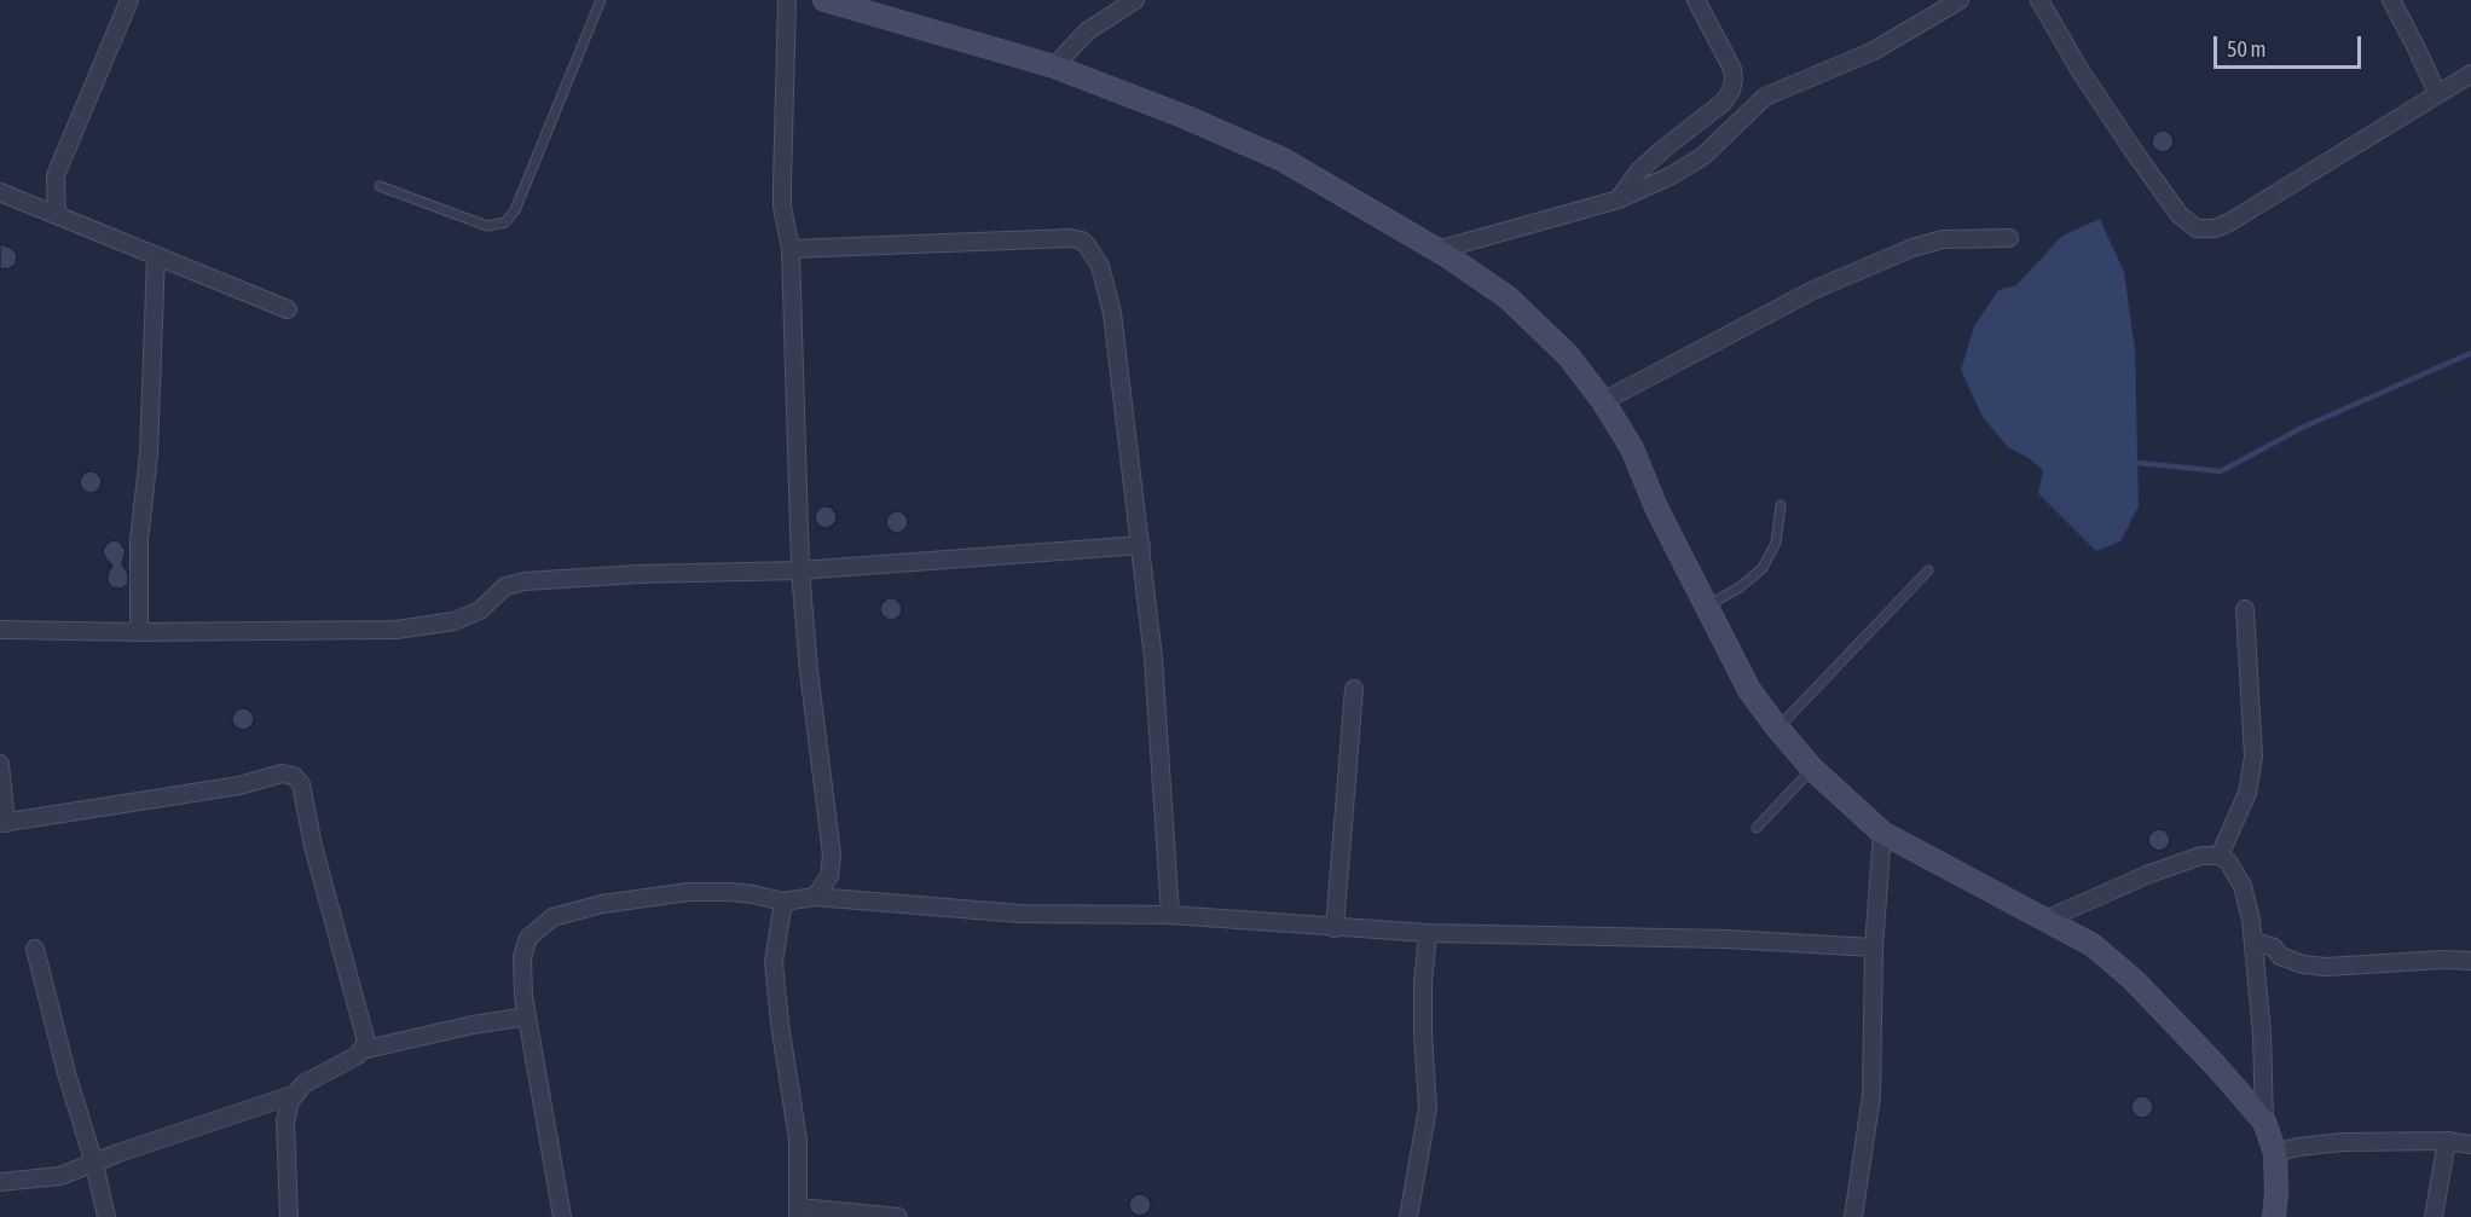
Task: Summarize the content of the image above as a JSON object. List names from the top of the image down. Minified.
{"scale_bar":"50 m"}
